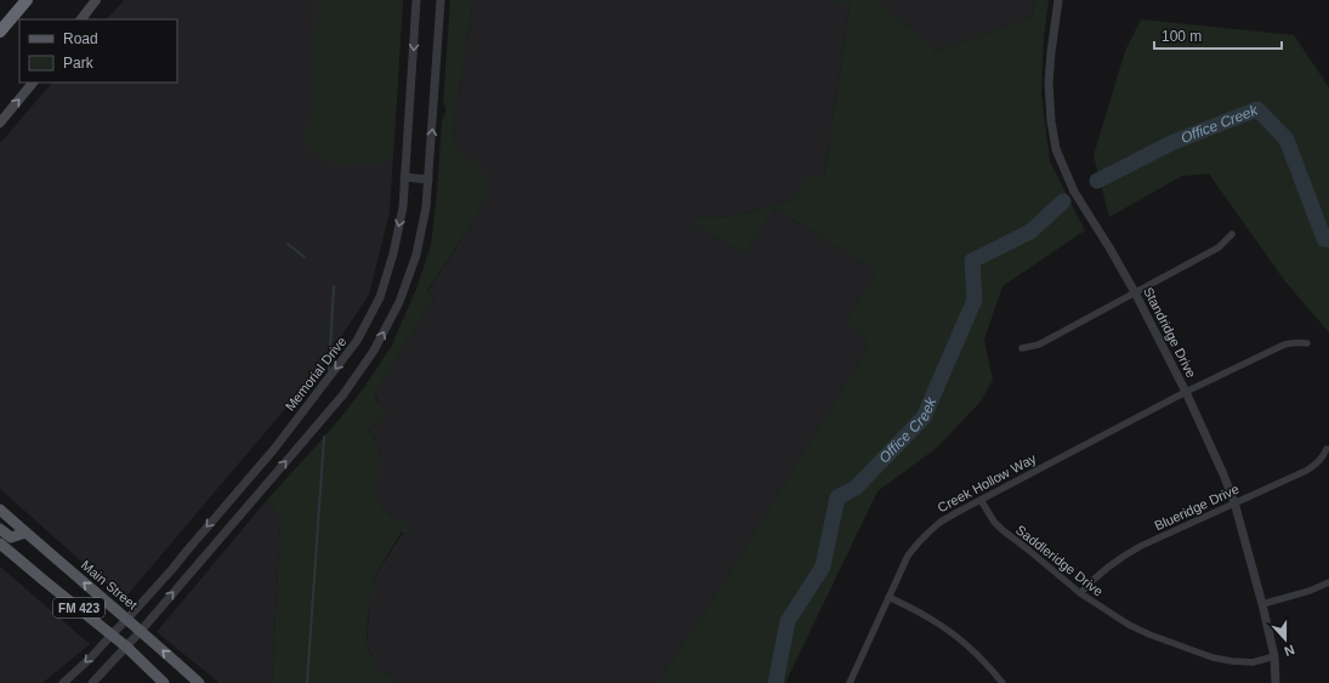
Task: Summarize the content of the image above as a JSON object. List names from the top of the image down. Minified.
{"streets":{"main road":["Main Street","FM 423"],"street":["Standridge Drive","Memorial Drive","Creek Hollow Way","Blueridge Drive","Saddleridge Drive"]},"crossings":[["Standridge Drive","Creek Hollow Way"],["Standridge Drive","Blueridge Drive"],["Standridge Drive","Saddleridge Drive"],["Memorial Drive","Main Street"],["Memorial Drive","FM 423"],["Creek Hollow Way","Saddleridge Drive"],["Blueridge Drive","Saddleridge Drive"]],"water":["Office Creek"],"legend":["Road","Park"],"scale_bar":"100 m","north":"bottom"}
